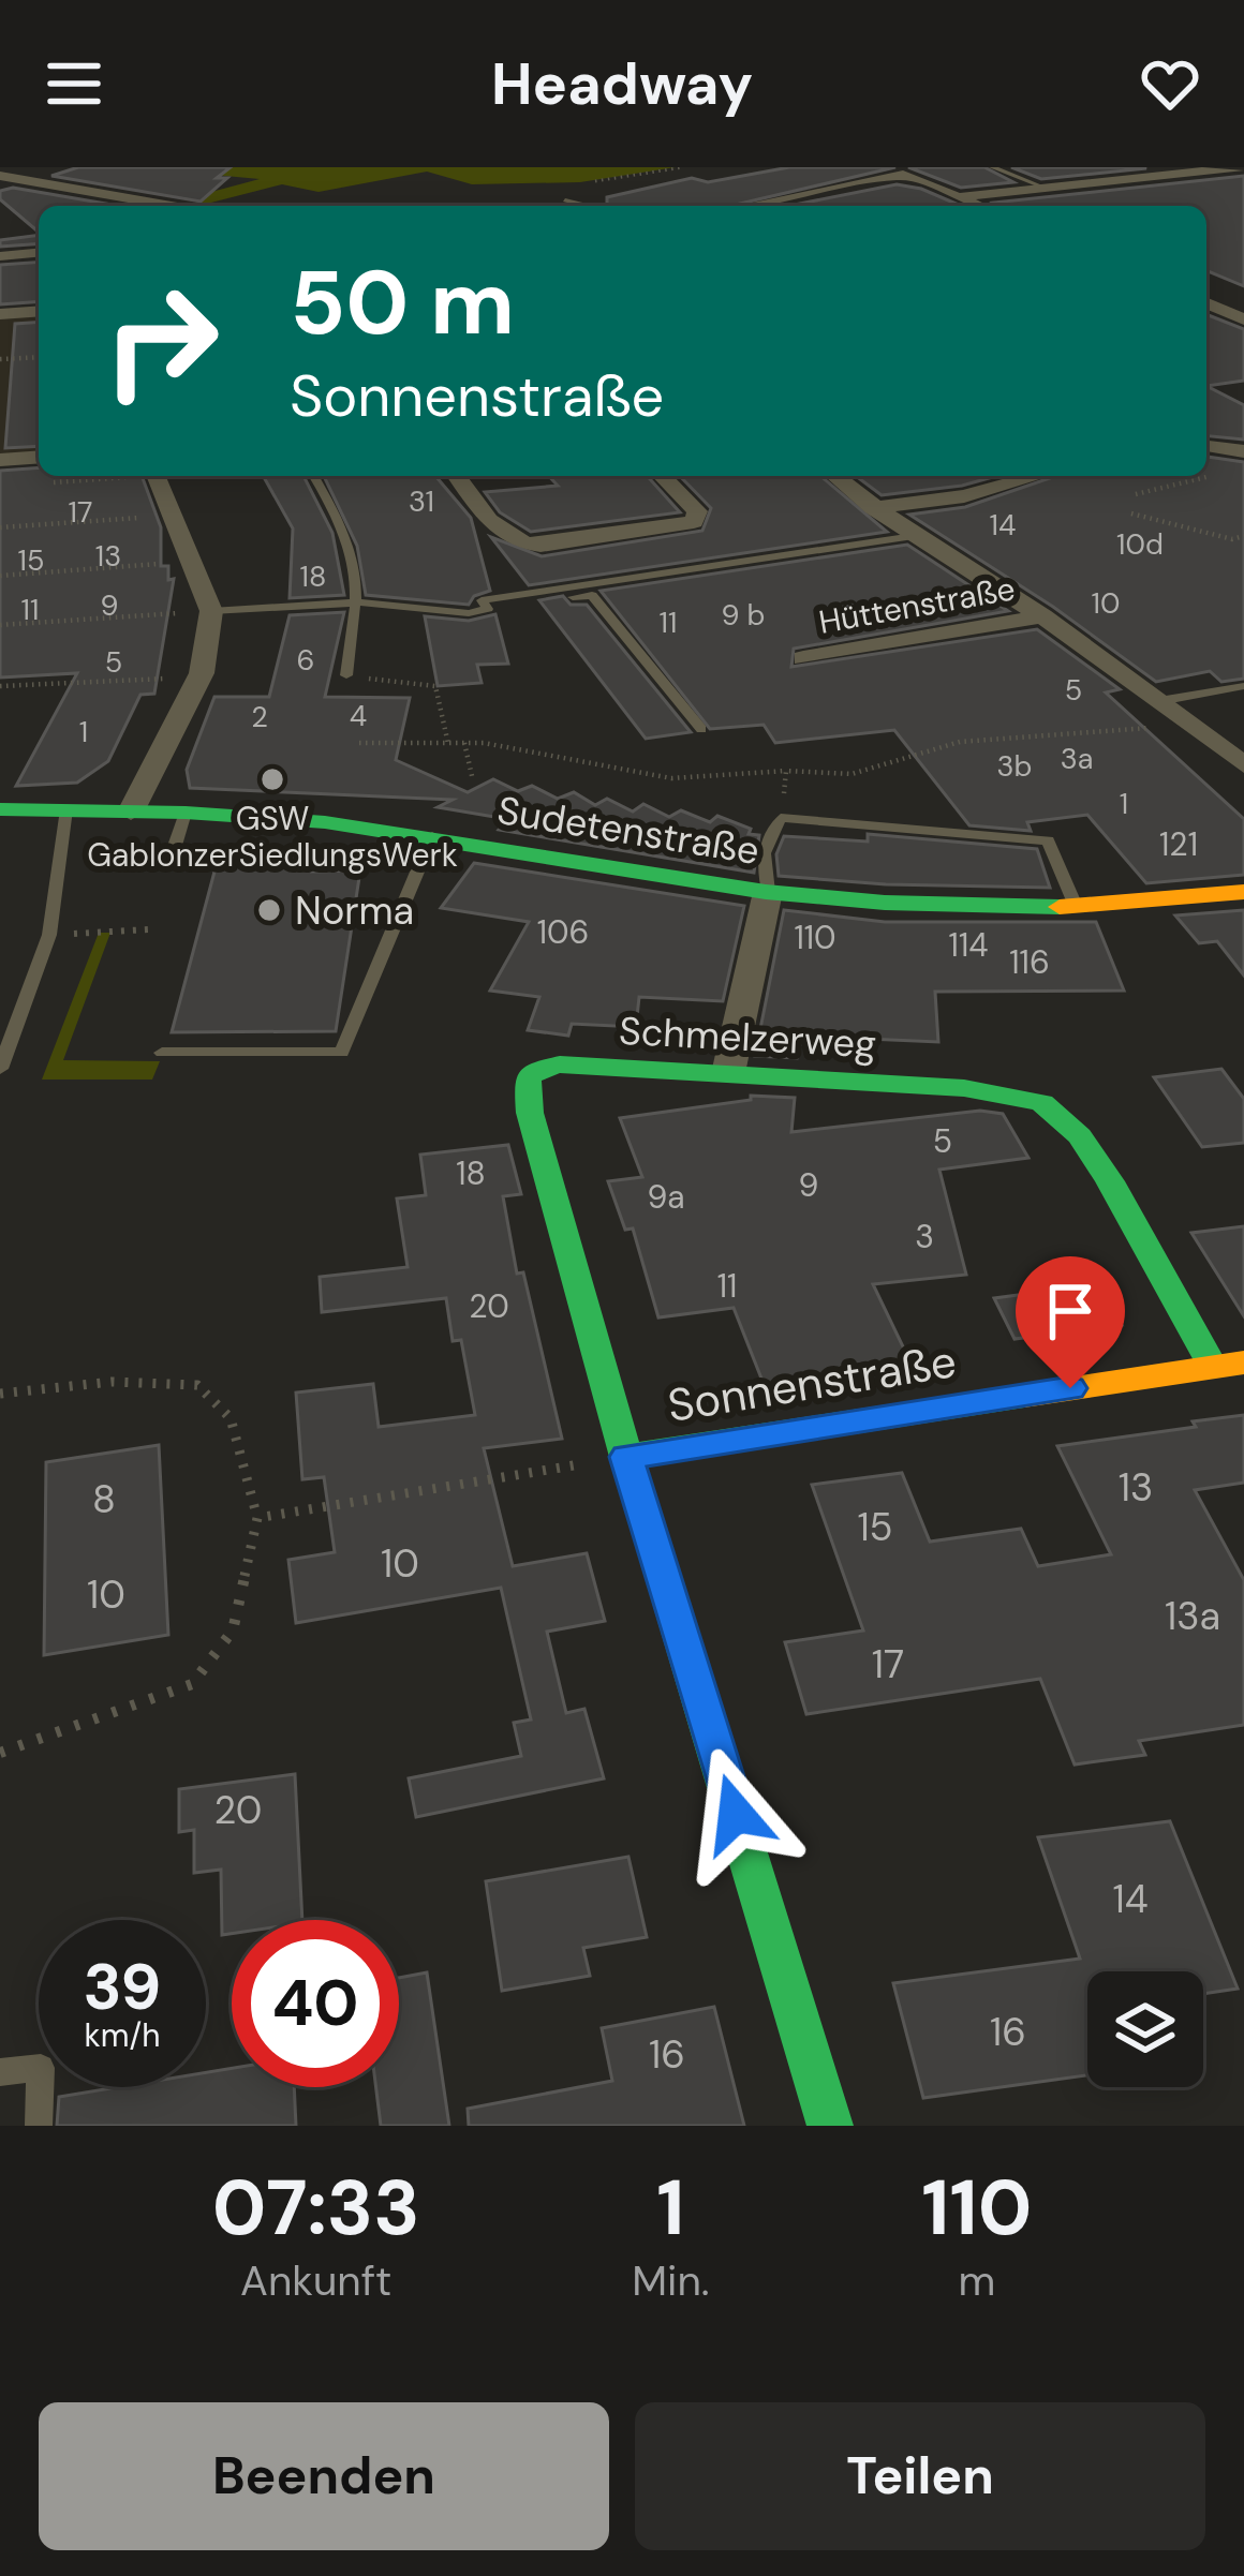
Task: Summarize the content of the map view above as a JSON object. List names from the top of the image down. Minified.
{"streets":{"street":["Hüttenstraße","Sudetenstraße","Schmelzerweg","Sonnenstraße"]},"crossings":[["Schmelzerweg","Sonnenstraße"]],"places":["GSW GablonzerSiedlungsWerk","Norma"],"house_numbers":["31","17","14","10d","13","15","18","10","9","11","9 b","11","6","5","5","4","2","1","3a","3b","1","121","106","110","114","116","5","18","9","9a","3","11","20","13","8","15","10","10","13a","17","20","14","16","16"],"page":{"header":"Headway","turn":["50 m","Sonnenstraße"],"speed":"39 km/h","limit":"40","eta":["07:33","Ankunft","1","Min.","110","m"],"buttons":["Beenden","Teilen"]}}
